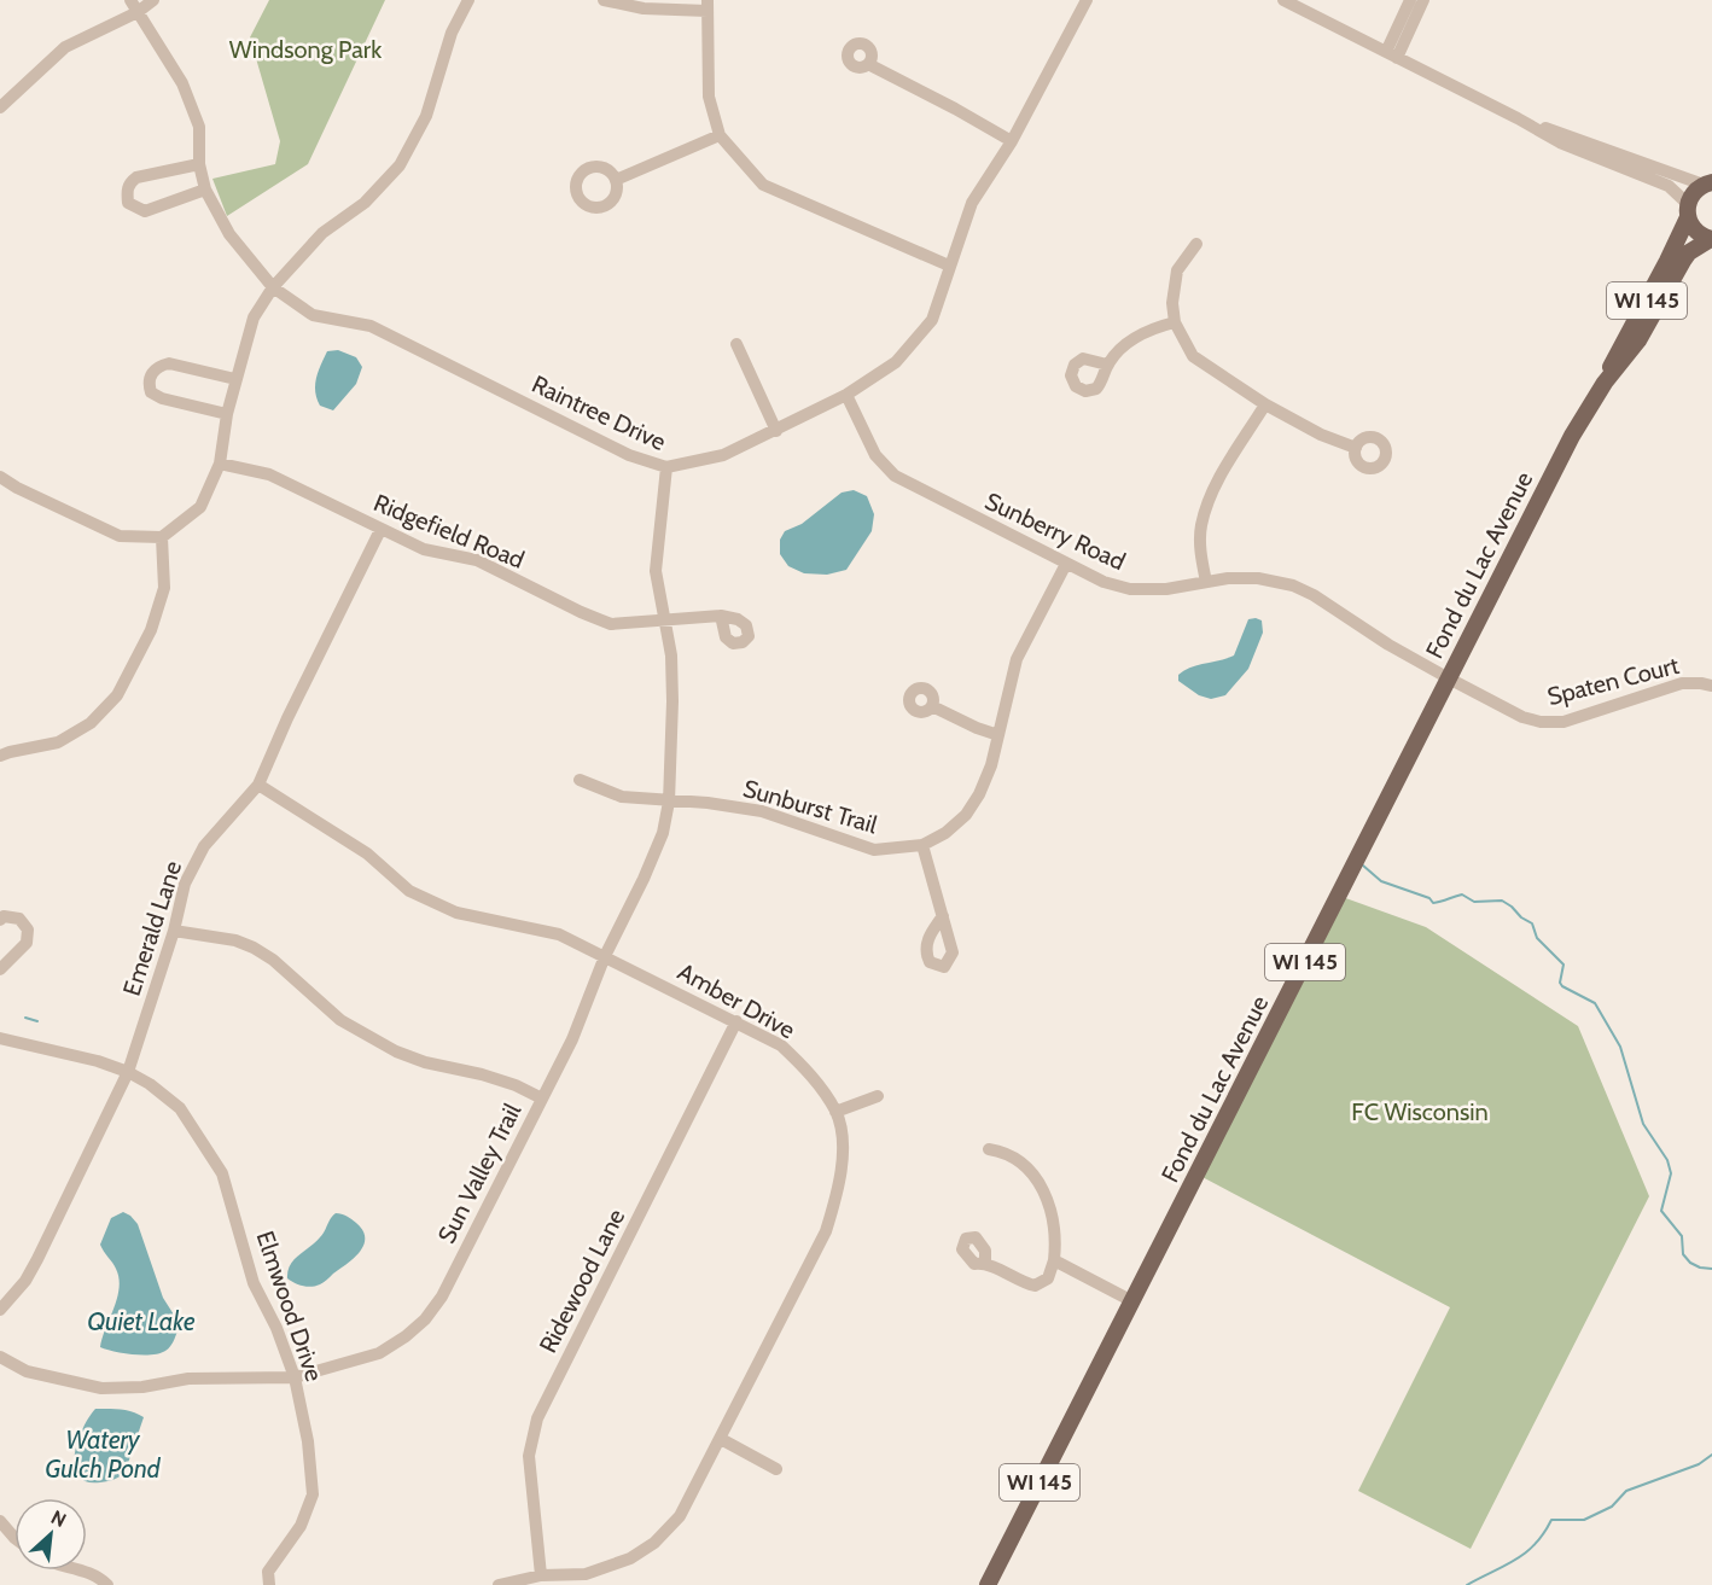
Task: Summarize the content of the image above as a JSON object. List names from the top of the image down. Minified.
{"streets":{"main road":["WI 145","Fond du Lac Avenue"],"street":["Raintree Drive","Ridgefield Road","Sunberry Road","Spaten Court","Sunburst Trail","Emerald Lane","Amber Drive","Sun Valley Trail","Ridewood Lane","Elmwood Drive"]},"crossings":[["WI 145","Fond du Lac Avenue"],["Raintree Drive","Sunberry Road"],["Raintree Drive","Sun Valley Trail"],["Ridgefield Road","Emerald Lane"],["Ridgefield Road","Sun Valley Trail"],["Sunberry Road","Fond du Lac Avenue"],["Sunberry Road","Spaten Court"],["Sunberry Road","Sunburst Trail"],["Fond du Lac Avenue","Spaten Court"],["Sunburst Trail","Sun Valley Trail"],["Emerald Lane","Amber Drive"],["Emerald Lane","Elmwood Drive"],["Amber Drive","Sun Valley Trail"],["Amber Drive","Ridewood Lane"],["Sun Valley Trail","Elmwood Drive"]],"water":["Quiet Lake","Watery Gulch Pond"],"parks":["Windsong Park","FC Wisconsin"],"north":"top right"}
